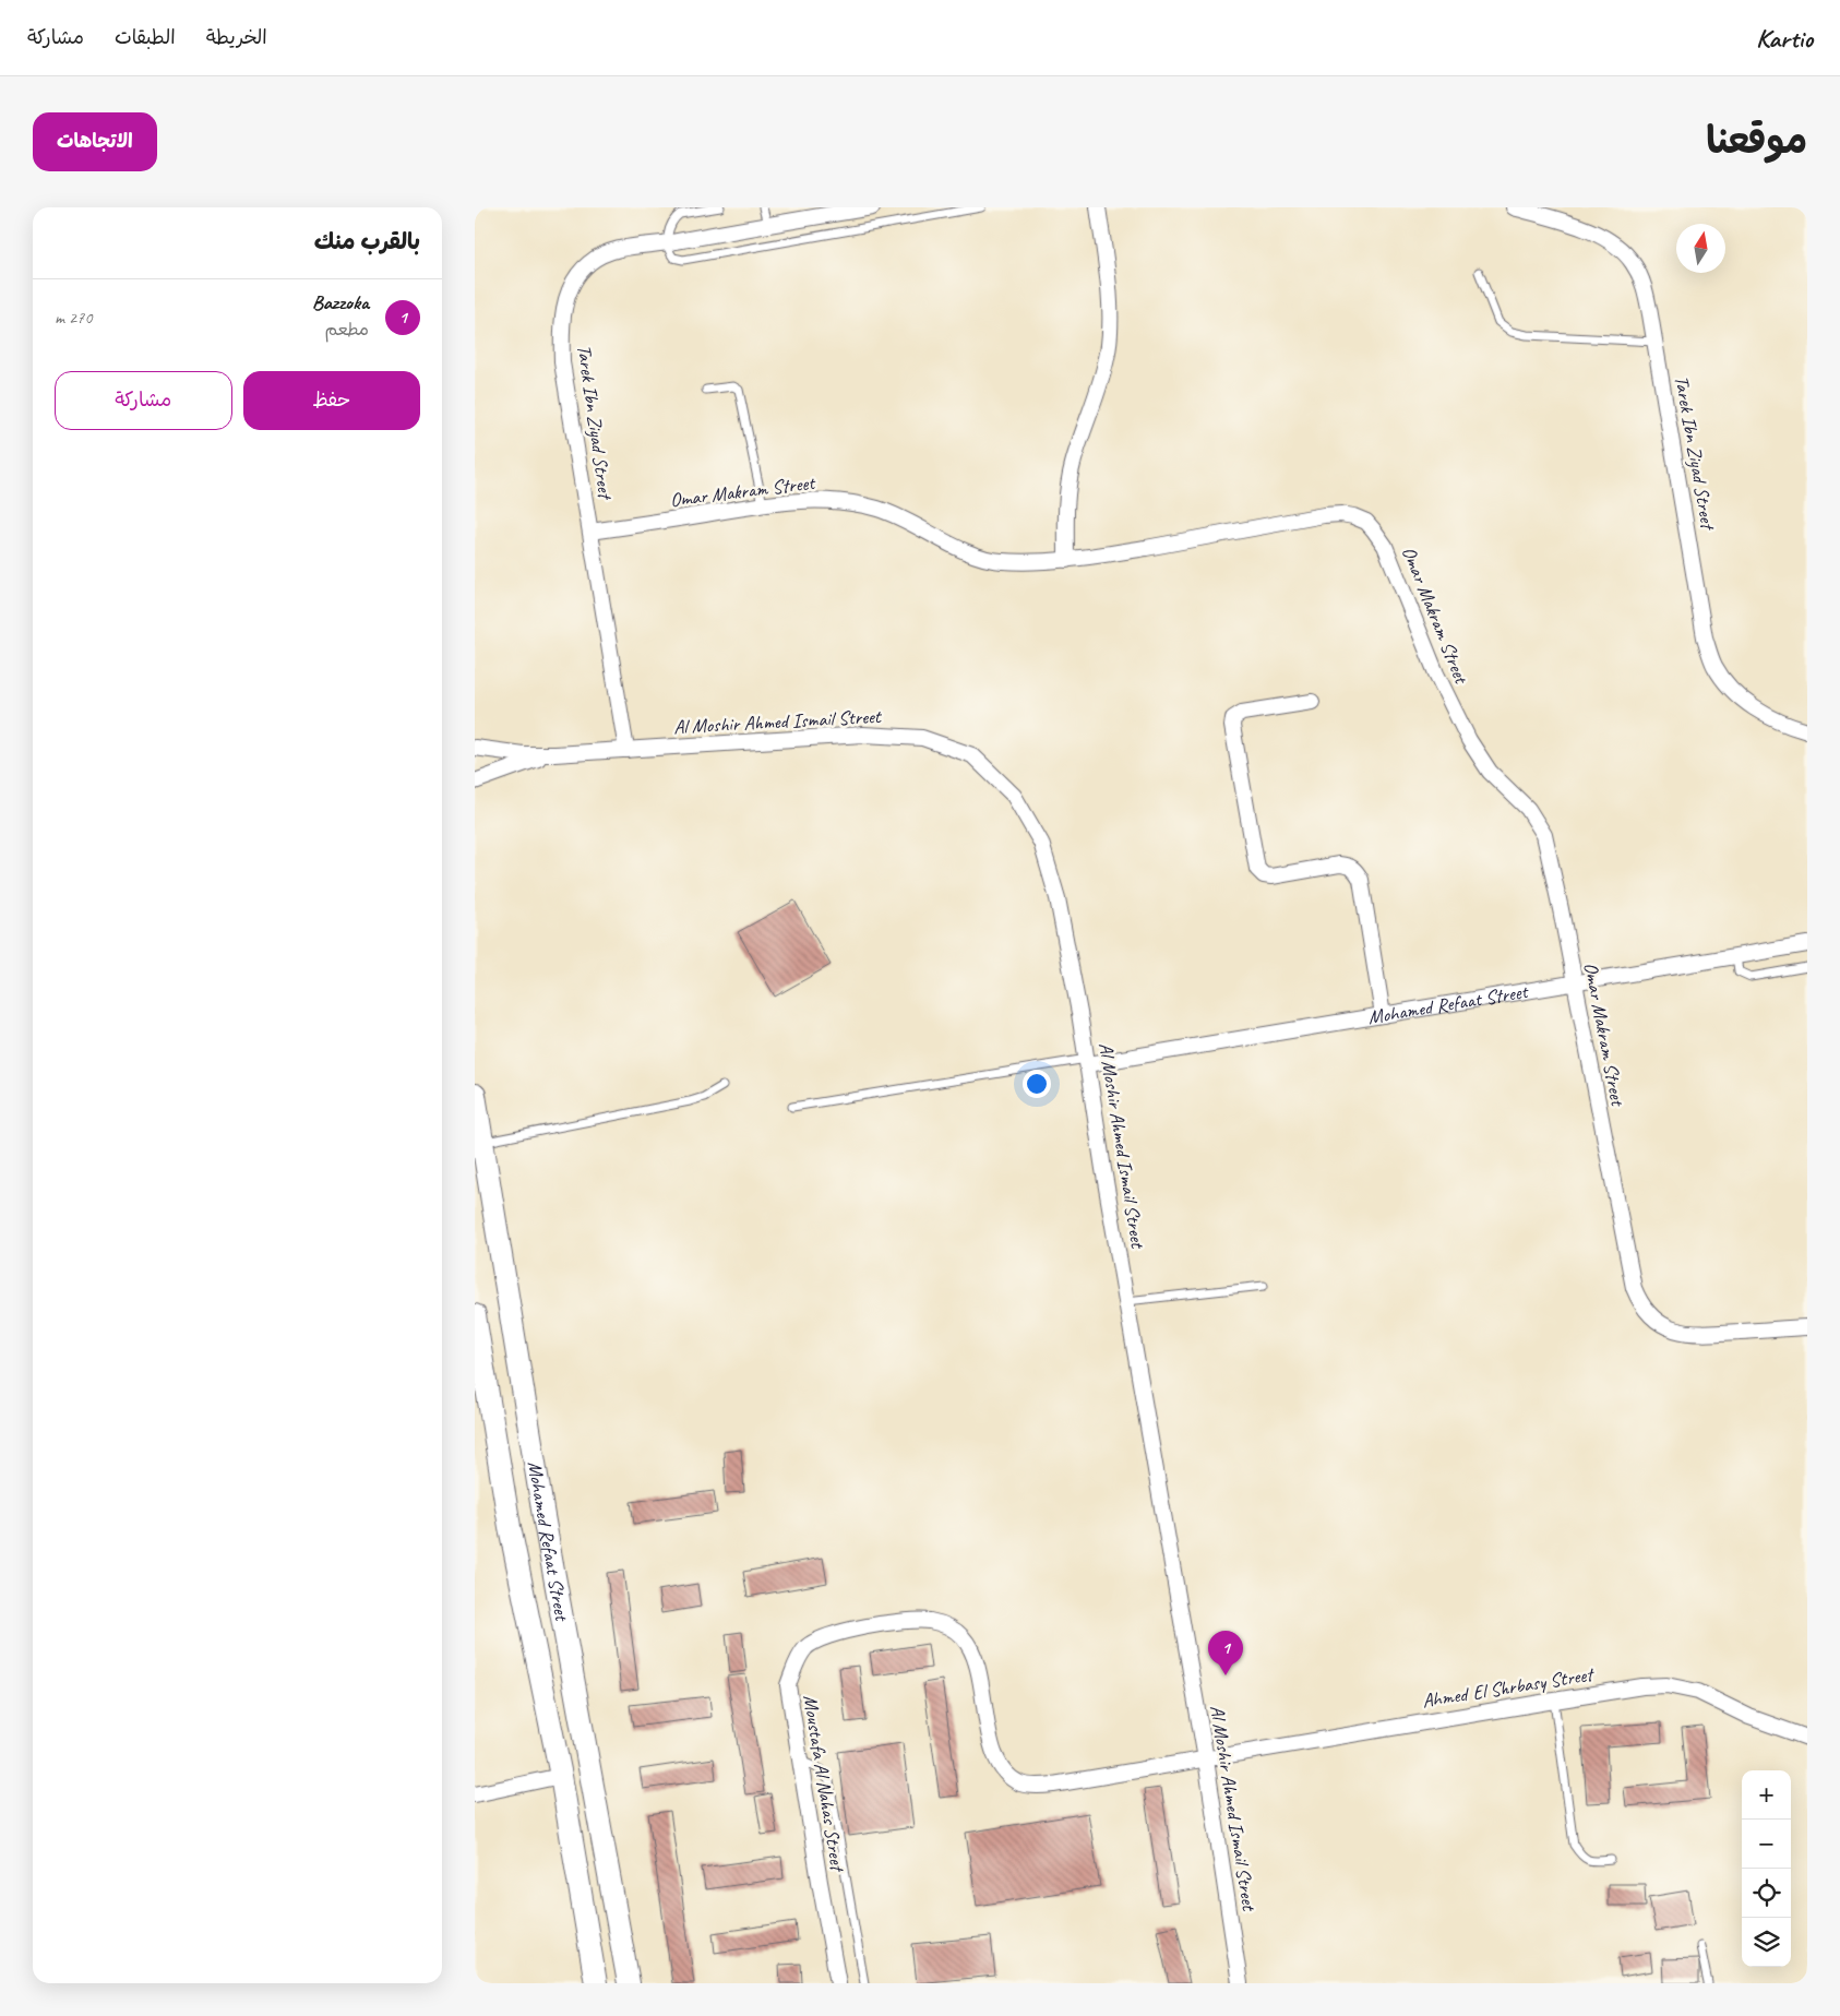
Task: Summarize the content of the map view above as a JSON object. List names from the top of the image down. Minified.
{"streets":{"street":["Tarek Ibn Ziyad Street","Omar Makram Street","Al Moshir Ahmed Ismail Street","Mohamed Refaat Street","Ahmed El Shrbasy Street","Moustafa Al Nahas Street"]},"crossings":[["Tarek Ibn Ziyad Street","Omar Makram Street"],["Tarek Ibn Ziyad Street","Al Moshir Ahmed Ismail Street"],["Omar Makram Street","Mohamed Refaat Street"],["Al Moshir Ahmed Ismail Street","Mohamed Refaat Street"],["Al Moshir Ahmed Ismail Street","Ahmed El Shrbasy Street"],["Al Moshir Ahmed Ismail Street","Moustafa Al Nahas Street"],["Ahmed El Shrbasy Street","Moustafa Al Nahas Street"]],"north":"top","page":{"header":"Kartio","nav":["الخريطة","الطبقات","مشاركة"],"title":"موقعنا","buttons":["الاتجاهات",["حفظ","مشاركة"]],"heading":"بالقرب منك","list":[{"mark":"1","name":"Bazzoka","note":"مطعم","value":"270 m"}],"pins":"1","map_buttons":["+","−"]}}
